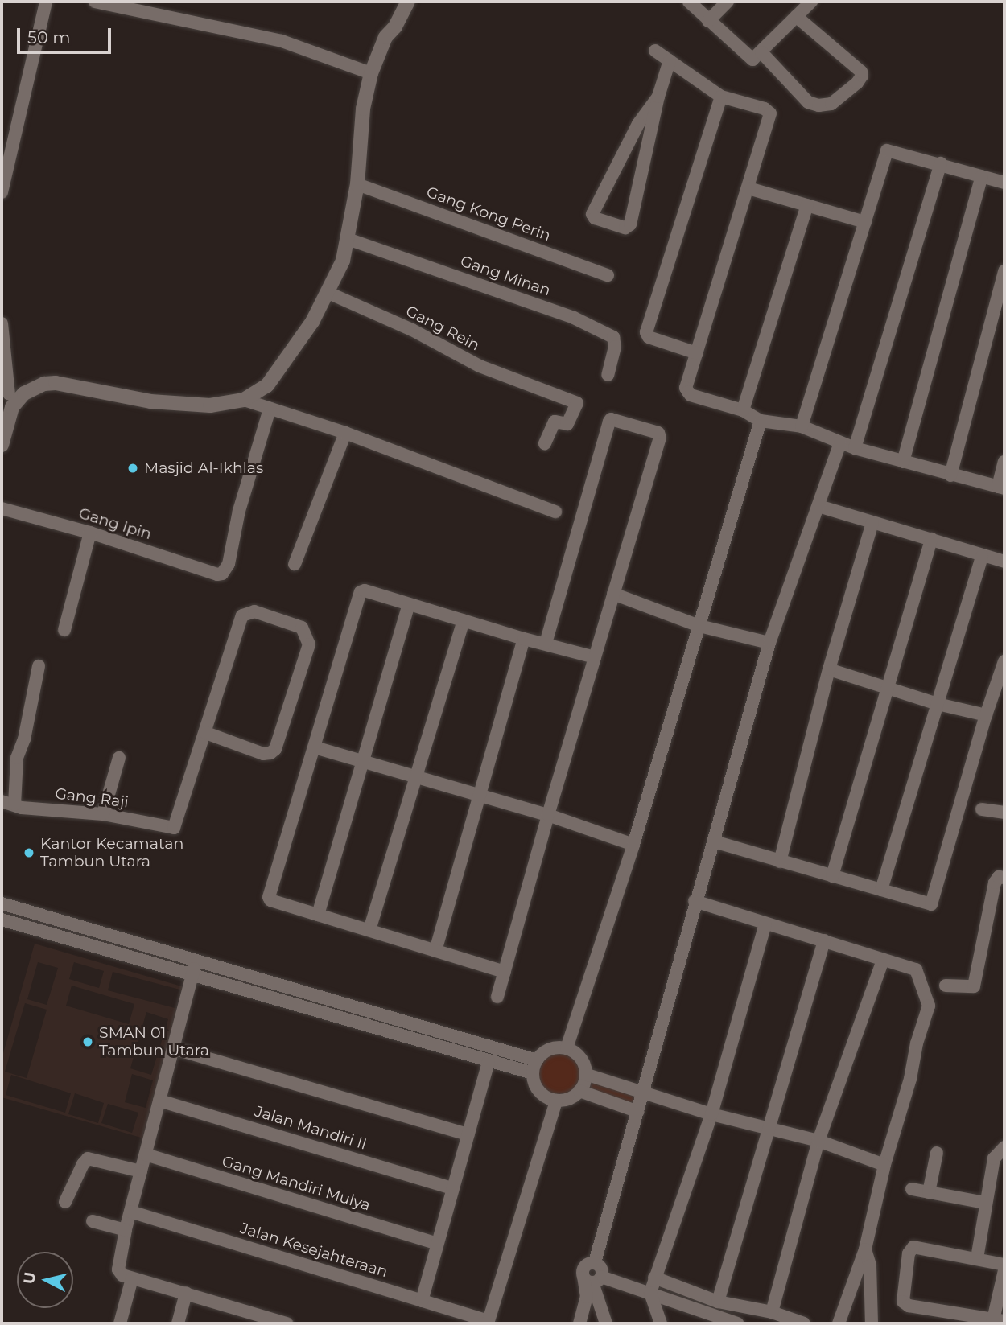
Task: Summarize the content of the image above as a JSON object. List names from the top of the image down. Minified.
{"streets":{"street":["Gang Kong Perin","Gang Minan","Gang Rein","Gang Ipin","Gang Raji","Jalan Mandiri II","Gang Mandiri Mulya","Jalan Kesejahteraan"]},"places":["Masjid Al-Ikhlas","Kantor Kecamatan Tambun Utara","SMAN 01 Tambun Utara"],"scale_bar":"50 m","north":"left"}
